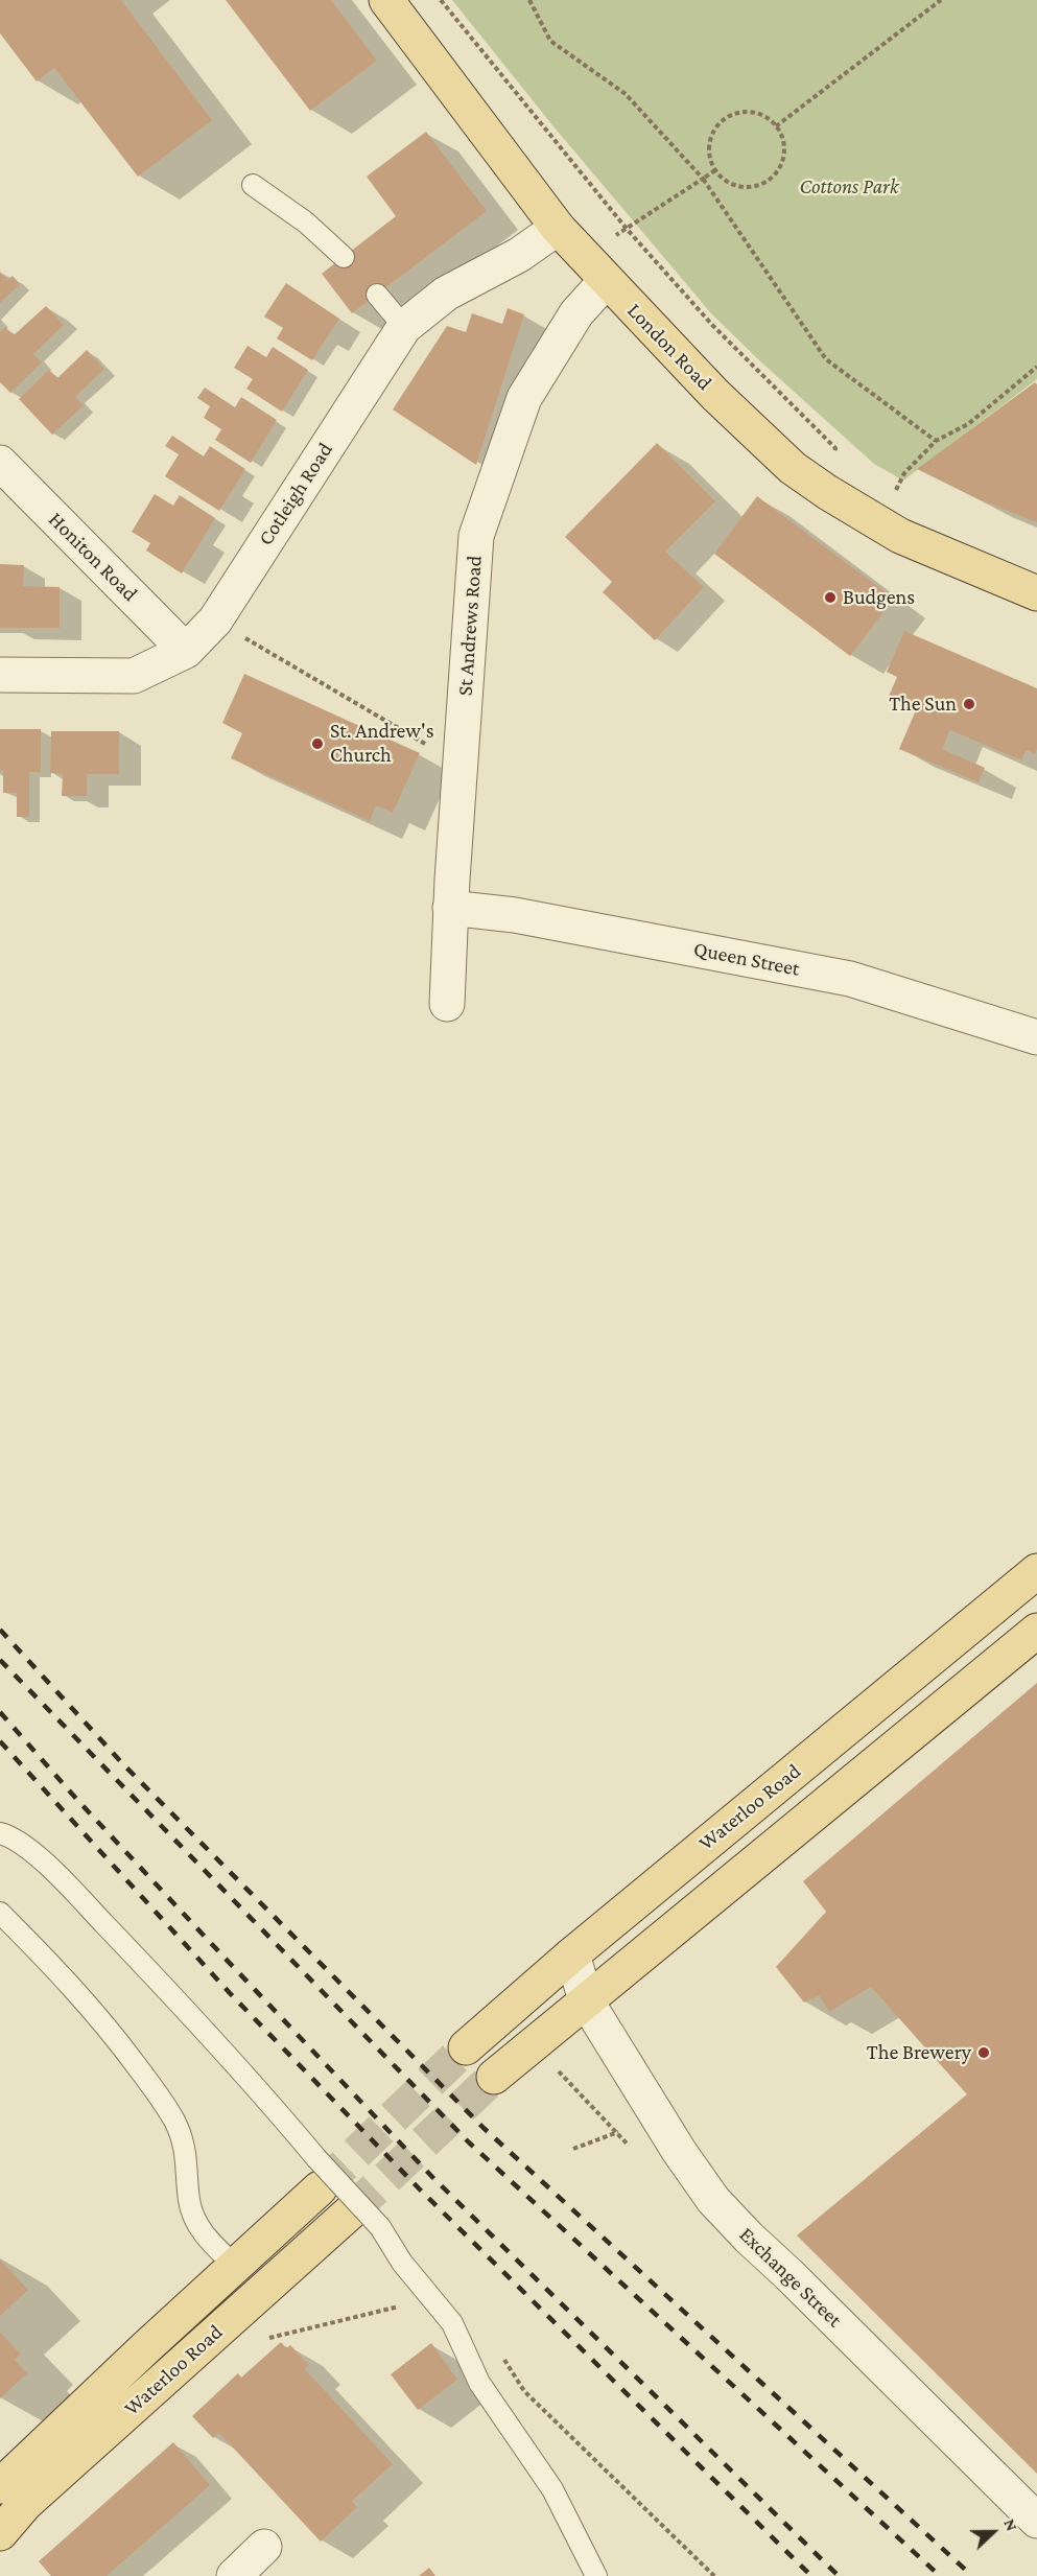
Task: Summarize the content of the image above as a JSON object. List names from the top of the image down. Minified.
{"streets":{"main road":["London Road","Waterloo Road"],"street":["Cotleigh Road","Honiton Road","St Andrews Road","Queen Street","Exchange Street"]},"crossings":[["London Road","Cotleigh Road"],["London Road","St Andrews Road"],["Cotleigh Road","Honiton Road"],["St Andrews Road","Queen Street"],["Waterloo Road","Exchange Street"]],"parks":["Cottons Park"],"places":["Budgens","The Sun","St. Andrew's Church","The Brewery"],"north":"right"}
